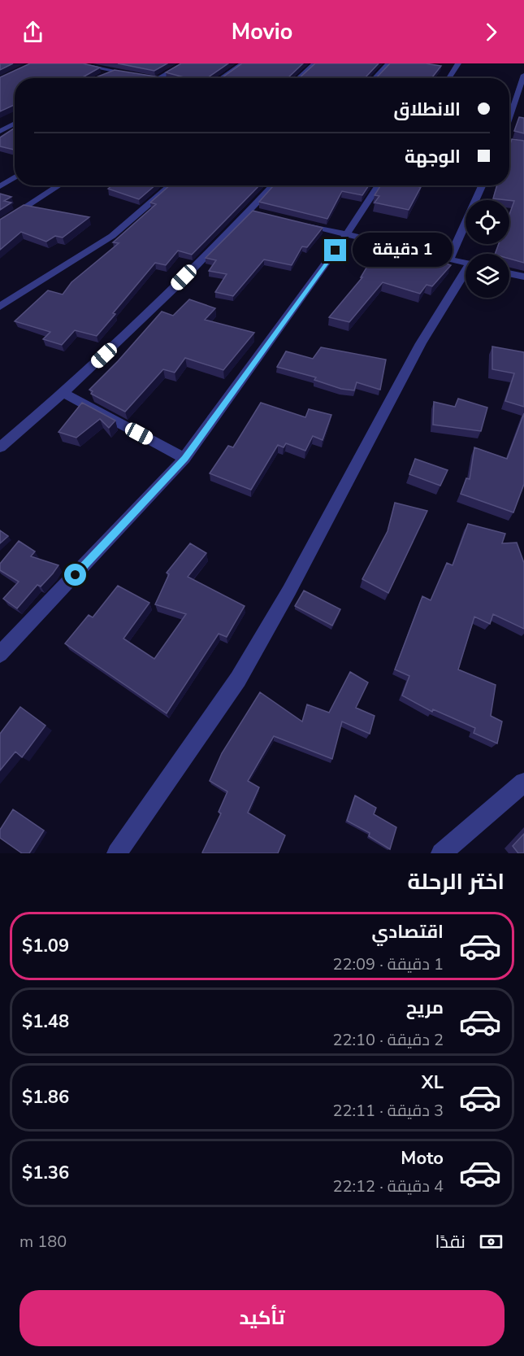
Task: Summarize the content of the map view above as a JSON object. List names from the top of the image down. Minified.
{"page":{"header":"Movio","banner":["الانطلاق","الوجهة"],"bubble":"1 دقيقة","heading":"اختر الرحلة","list":[{"name":"اقتصادي","note":"1 دقيقة · 22:09","value":"$1.09"},{"name":"مريح","note":"2 دقيقة · 22:10","value":"$1.48"},{"name":"XL","note":"3 دقيقة · 22:11","value":"$1.86"},{"name":"Moto","note":"4 دقيقة · 22:12","value":"$1.36"}],"pay":["نقدًا","180 m"],"buttons":"تأكيد"}}
